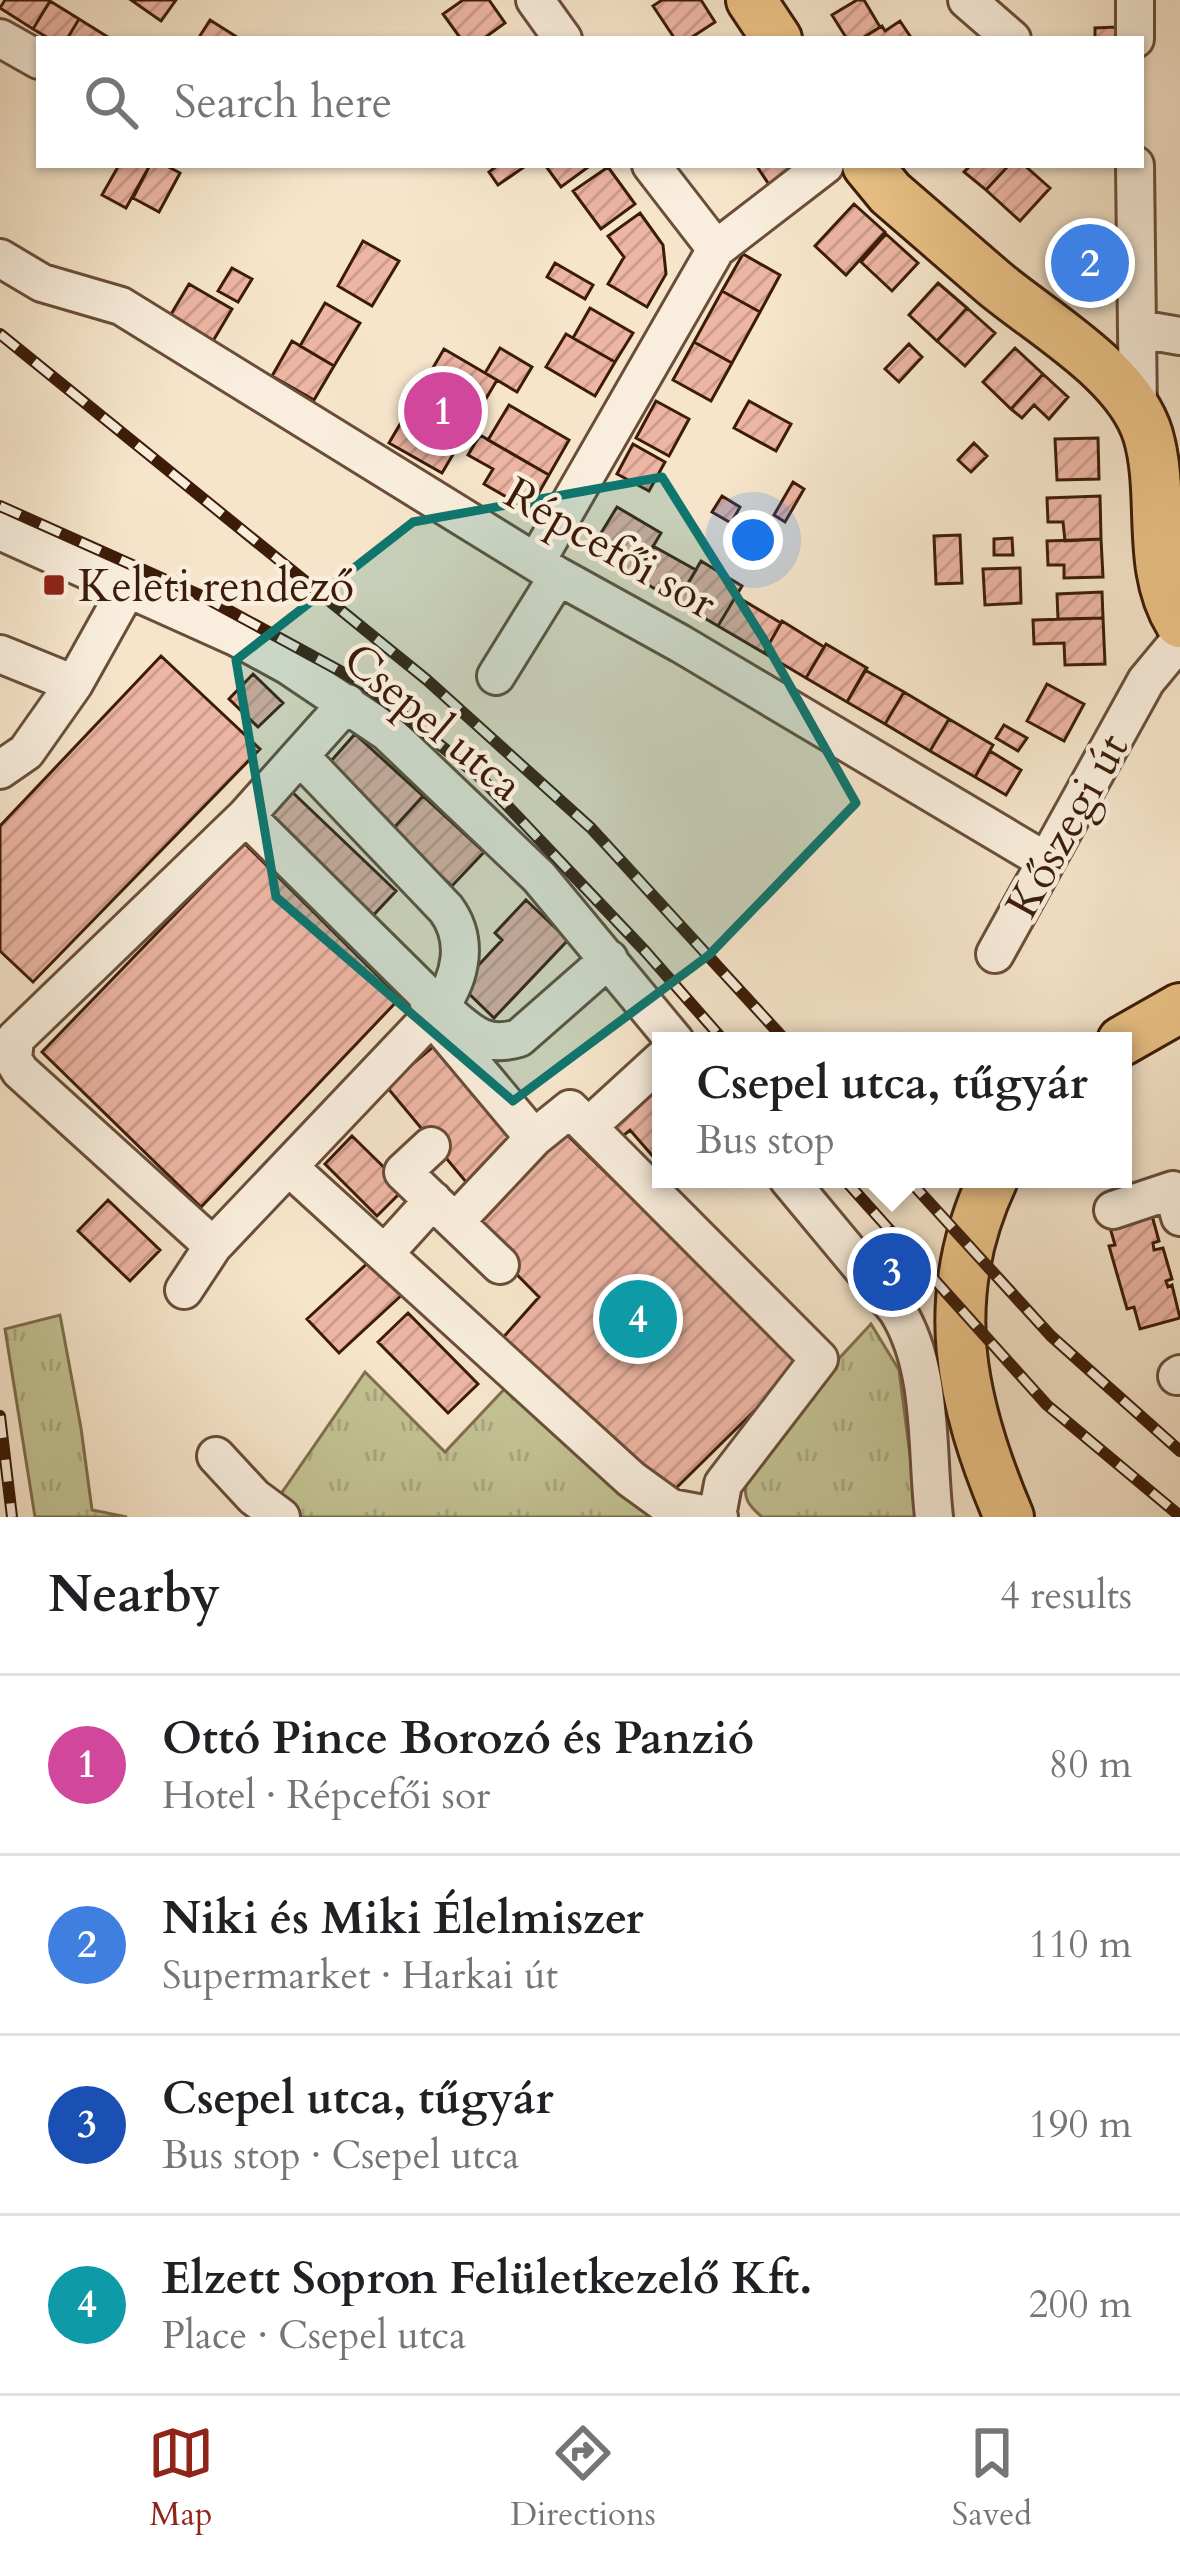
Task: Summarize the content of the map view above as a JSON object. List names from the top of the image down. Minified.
{"streets":{"street":["Répcefői sor","Csepel utca","Kőszegi út"]},"crossings":[["Répcefői sor","Kőszegi út"]],"places":{"transit":["Keleti rendező"]},"page":{"search":"Search here","pins":["2","1","3","4"],"popup":["Csepel utca, tűgyár","Bus stop"],"heading":["Nearby","4 results"],"list":[{"mark":"1","name":"Ottó Pince Borozó és Panzió","note":"Hotel · Répcefői sor","value":"80 m"},{"mark":"2","name":"Niki és Miki Élelmiszer","note":"Supermarket · Harkai út","value":"110 m"},{"mark":"3","name":"Csepel utca, tűgyár","note":"Bus stop · Csepel utca","value":"190 m"},{"mark":"4","name":"Elzett Sopron Felületkezelő Kft.","note":"Place · Csepel utca","value":"200 m"}],"nav":["Map","Directions","Saved"]}}
